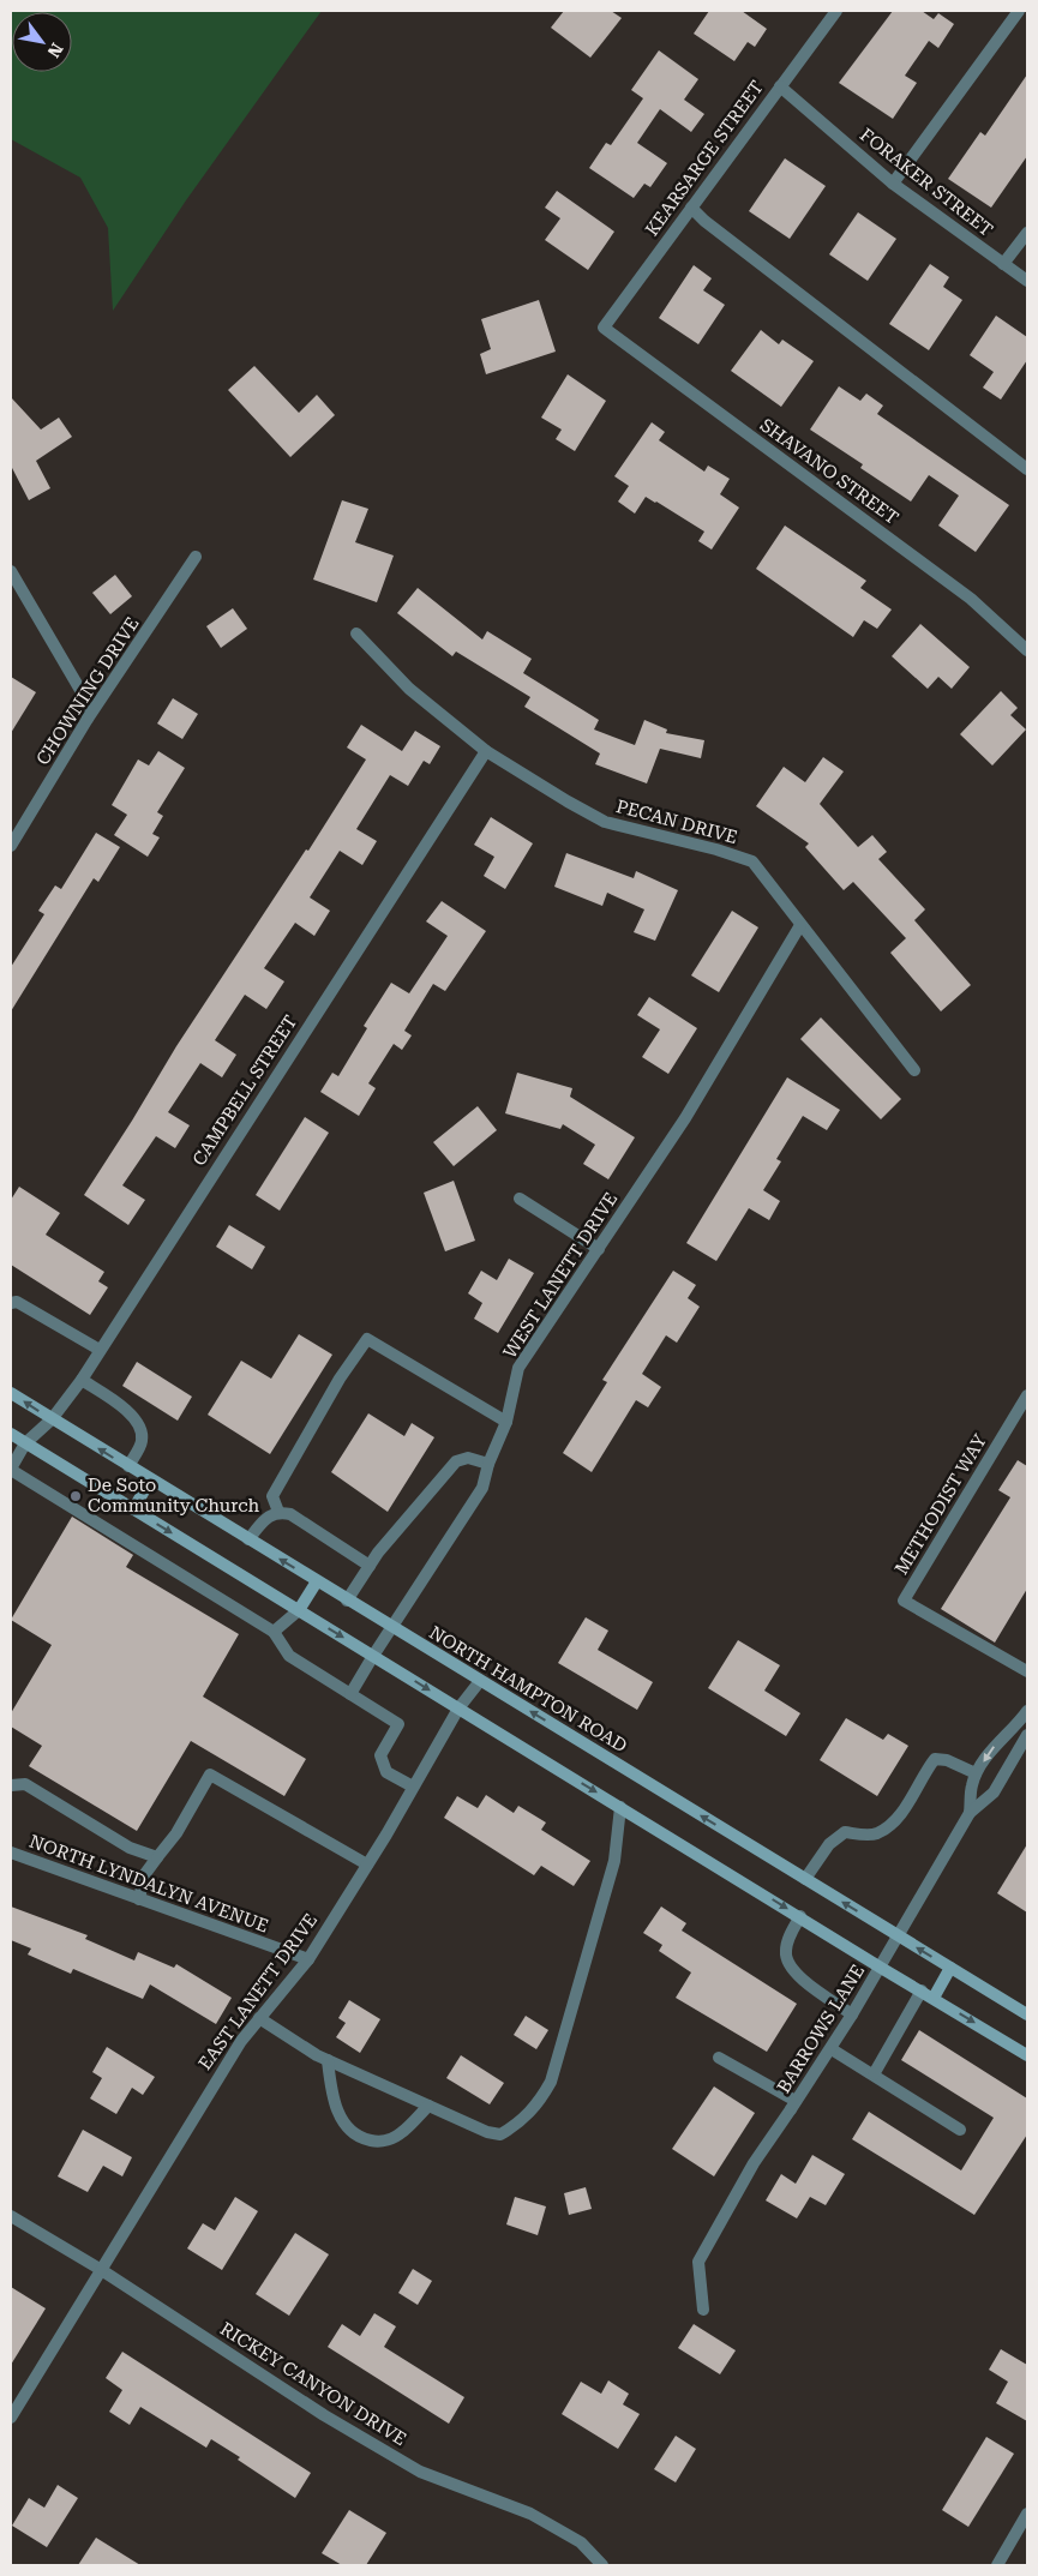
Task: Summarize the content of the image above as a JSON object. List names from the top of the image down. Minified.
{"streets":{"main road":["NORTH HAMPTON ROAD"],"street":["KEARSARGE STREET","FORAKER STREET","SHAVANO STREET","CHOWNING DRIVE","PECAN DRIVE","CAMPBELL STREET","WEST LANETT DRIVE","METHODIST WAY","NORTH LYNDALYN AVENUE","EAST LANETT DRIVE","BARROWS LANE","RICKEY CANYON DRIVE"]},"crossings":[["KEARSARGE STREET","FORAKER STREET"],["KEARSARGE STREET","SHAVANO STREET"],["PECAN DRIVE","CAMPBELL STREET"],["PECAN DRIVE","WEST LANETT DRIVE"],["CAMPBELL STREET","NORTH HAMPTON ROAD"],["WEST LANETT DRIVE","NORTH HAMPTON ROAD"],["NORTH HAMPTON ROAD","EAST LANETT DRIVE"],["NORTH HAMPTON ROAD","BARROWS LANE"],["NORTH LYNDALYN AVENUE","EAST LANETT DRIVE"],["EAST LANETT DRIVE","RICKEY CANYON DRIVE"]],"places":["De Soto Community Church"],"north":"bottom right"}
